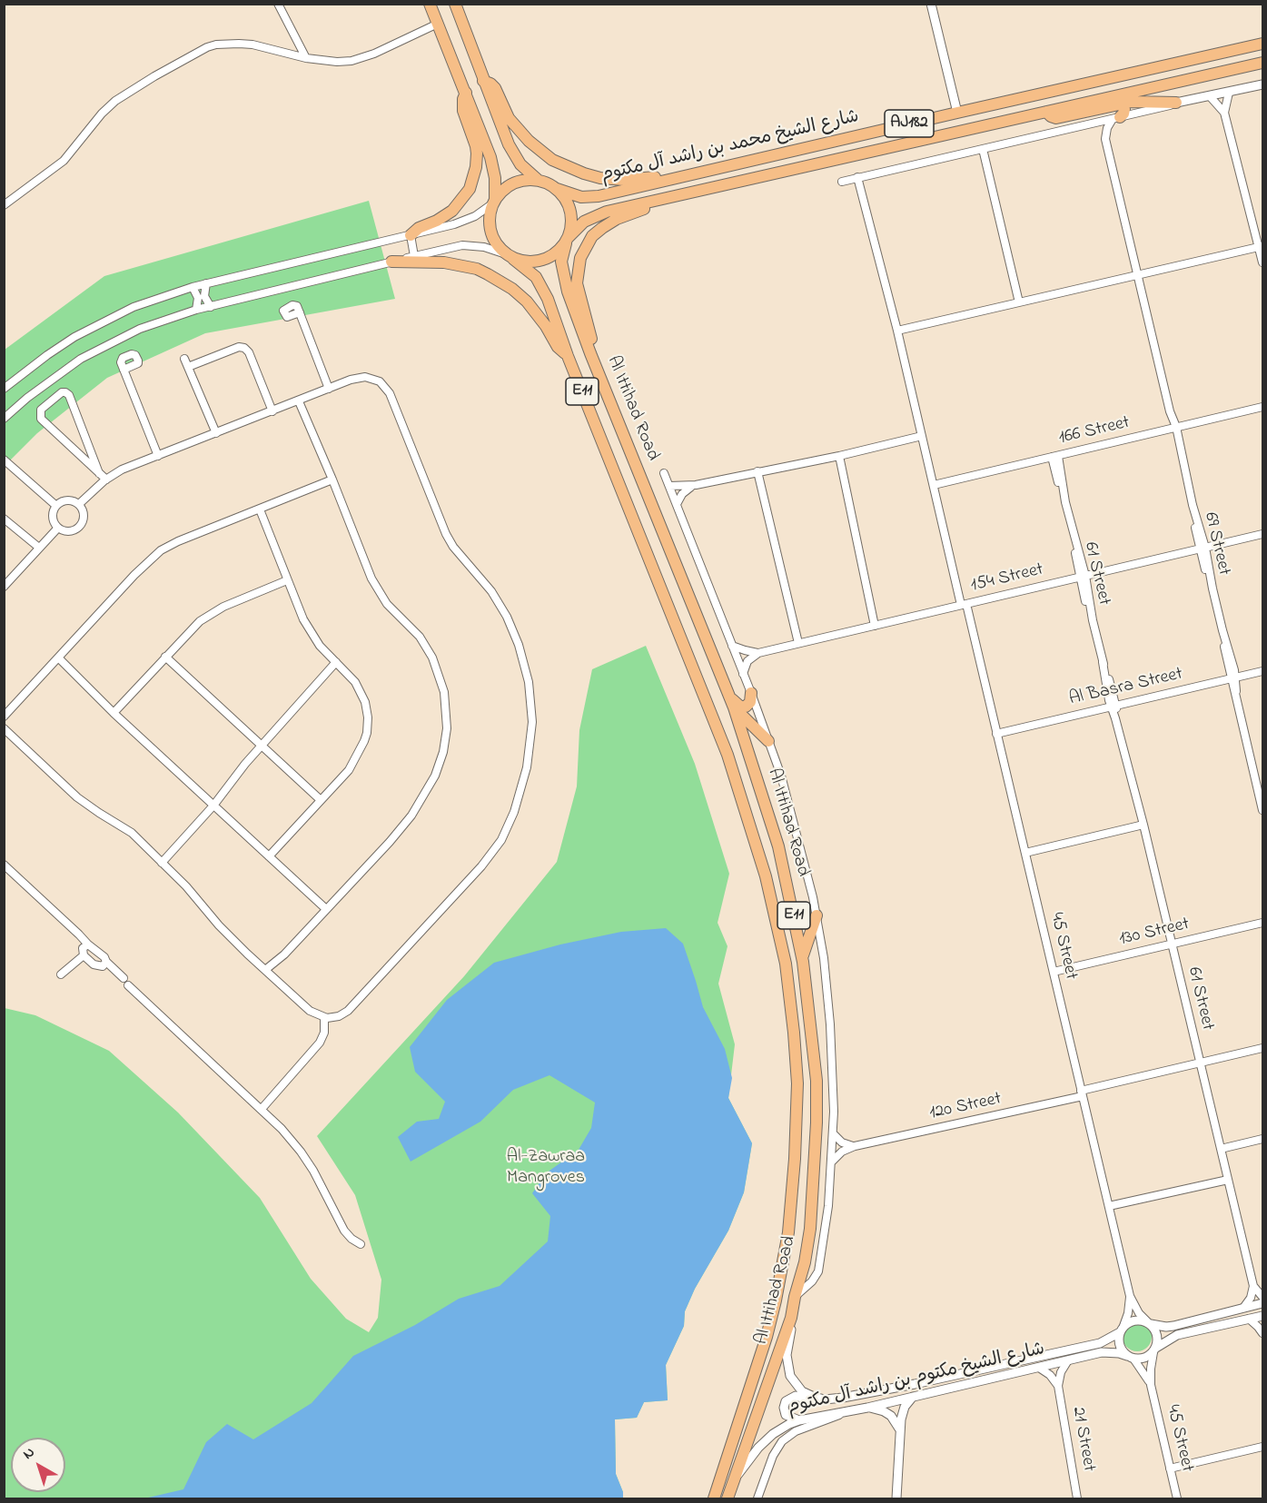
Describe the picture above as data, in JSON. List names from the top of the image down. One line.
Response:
{"streets":{"highway":["AJ182","شارع الشيخ محمد بن راشد آل مكتوم","E11","Al Ittihad Road"],"street":["166 Street","69 Street","61 Street","154 Street","Al Basra Street","130 Street","45 Street","120 Street","شارع الشيخ مكتوم بن راشد آل مكتوم","21 Street"]},"crossings":[["شارع الشيخ محمد بن راشد آل مكتوم","Al Ittihad Road"],["Al Ittihad Road","شارع الشيخ مكتوم بن راشد آل مكتوم"],["166 Street","69 Street"],["166 Street","61 Street"],["166 Street","45 Street"],["69 Street","154 Street"],["69 Street","Al Basra Street"],["61 Street","154 Street"],["61 Street","Al Basra Street"],["61 Street","130 Street"],["61 Street","120 Street"],["154 Street","45 Street"],["Al Basra Street","45 Street"],["130 Street","45 Street"],["45 Street","120 Street"],["45 Street","شارع الشيخ مكتوم بن راشد آل مكتوم"],["شارع الشيخ مكتوم بن راشد آل مكتوم","21 Street"]],"parks":["Al-Zawraa Mangroves"],"north":"top left"}
